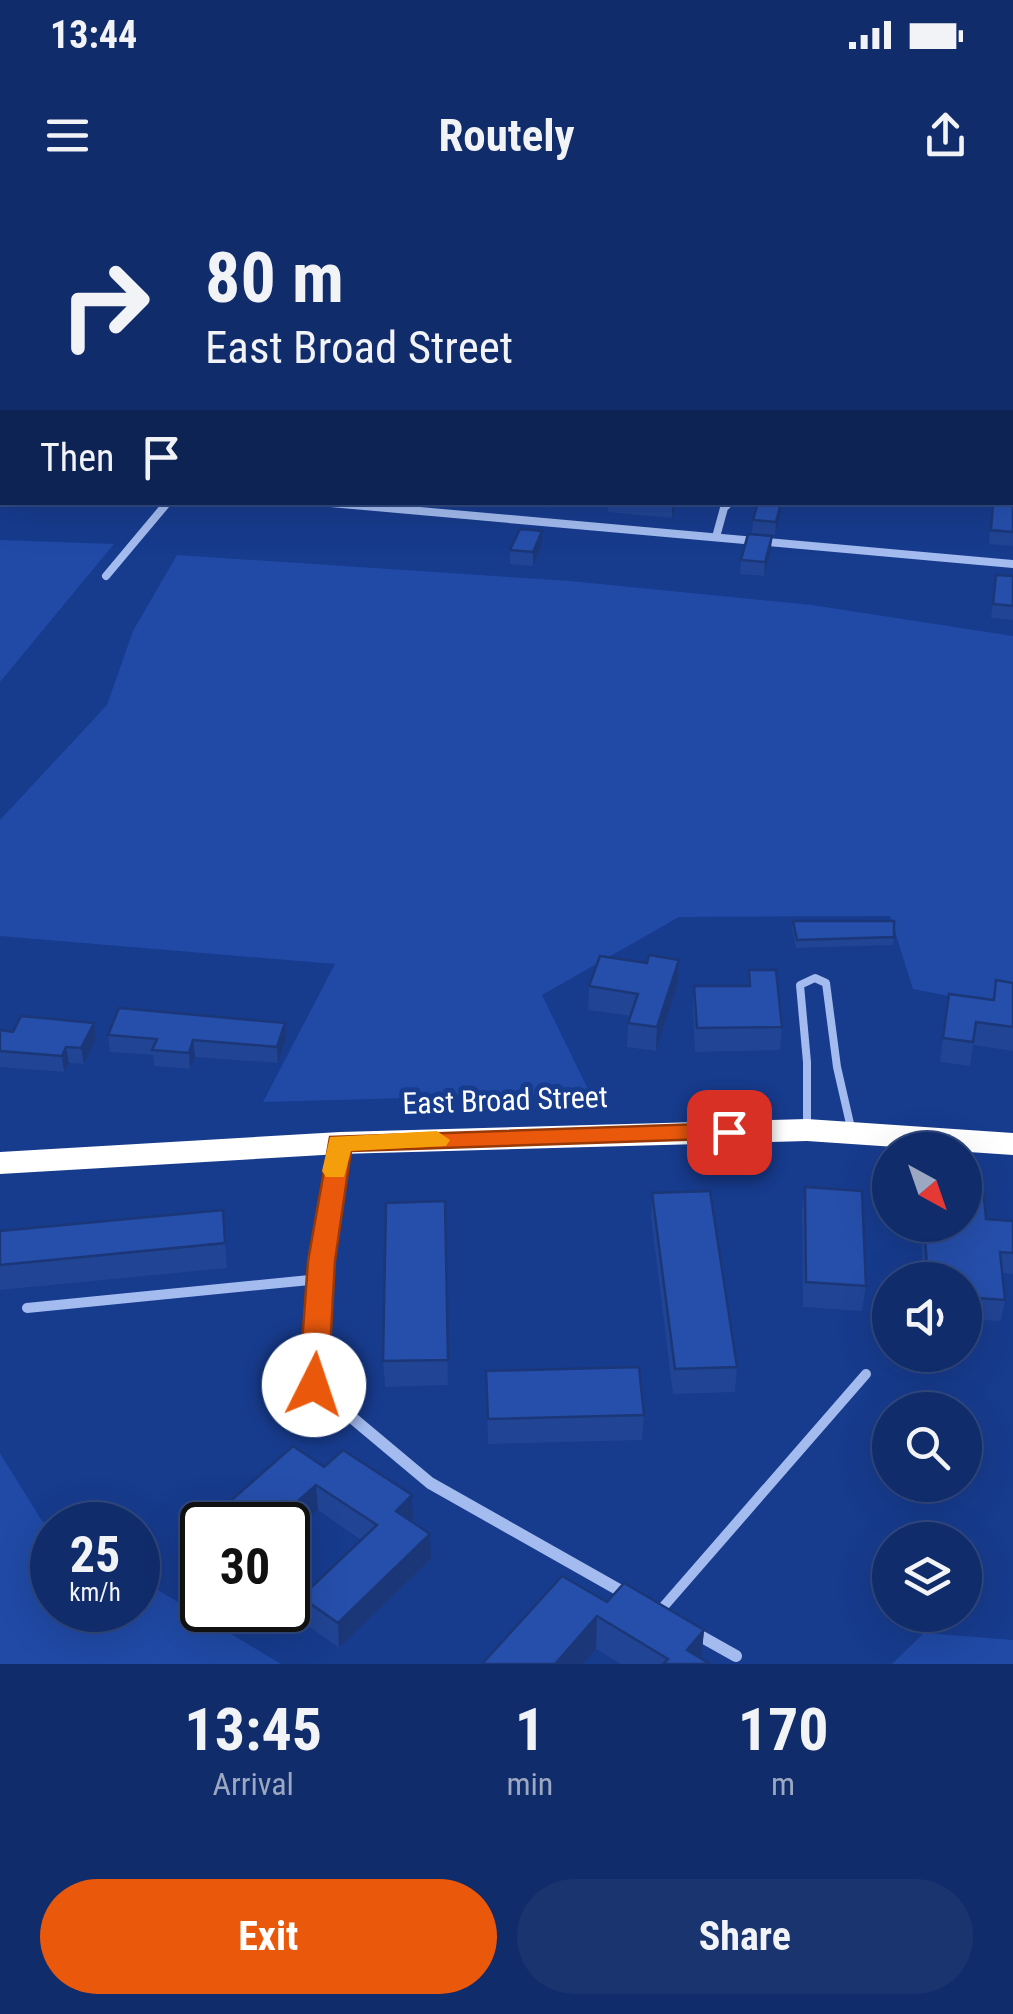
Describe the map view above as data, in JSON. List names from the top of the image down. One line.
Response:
{"streets":{"highway":["East Broad Street"]},"north":"bottom right","page":{"status":"13:44","header":"Routely","turn":["80 m","East Broad Street"],"then":"Then","speed":"25 km/h","limit":"30","eta":["13:45","Arrival","1","min","170","m"],"buttons":["Exit","Share"]}}
